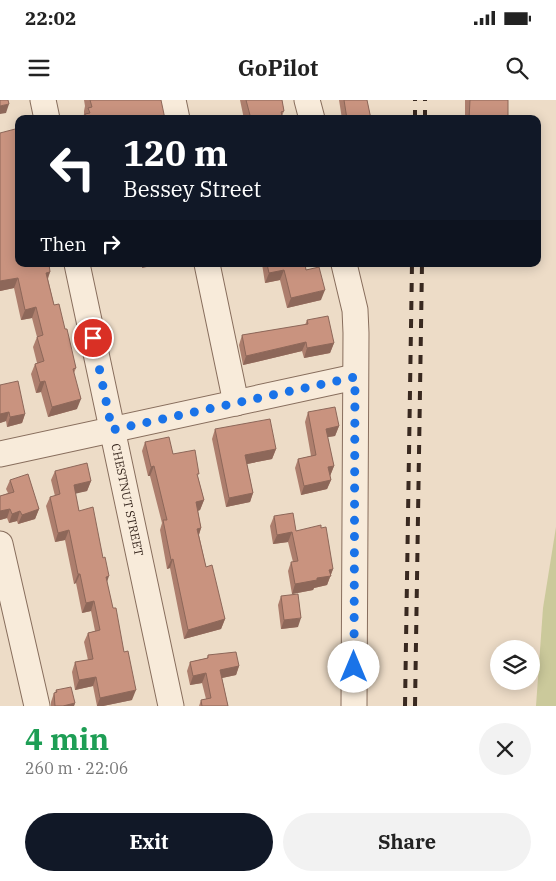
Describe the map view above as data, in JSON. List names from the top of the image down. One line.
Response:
{"streets":{"street":["CHESTNUT STREET"]},"page":{"status":"22:02","header":"GoPilot","turn":["120 m","Bessey Street"],"then":"Then","heading":["4 min","260 m · 22:06"],"buttons":["Exit","Share"]}}
